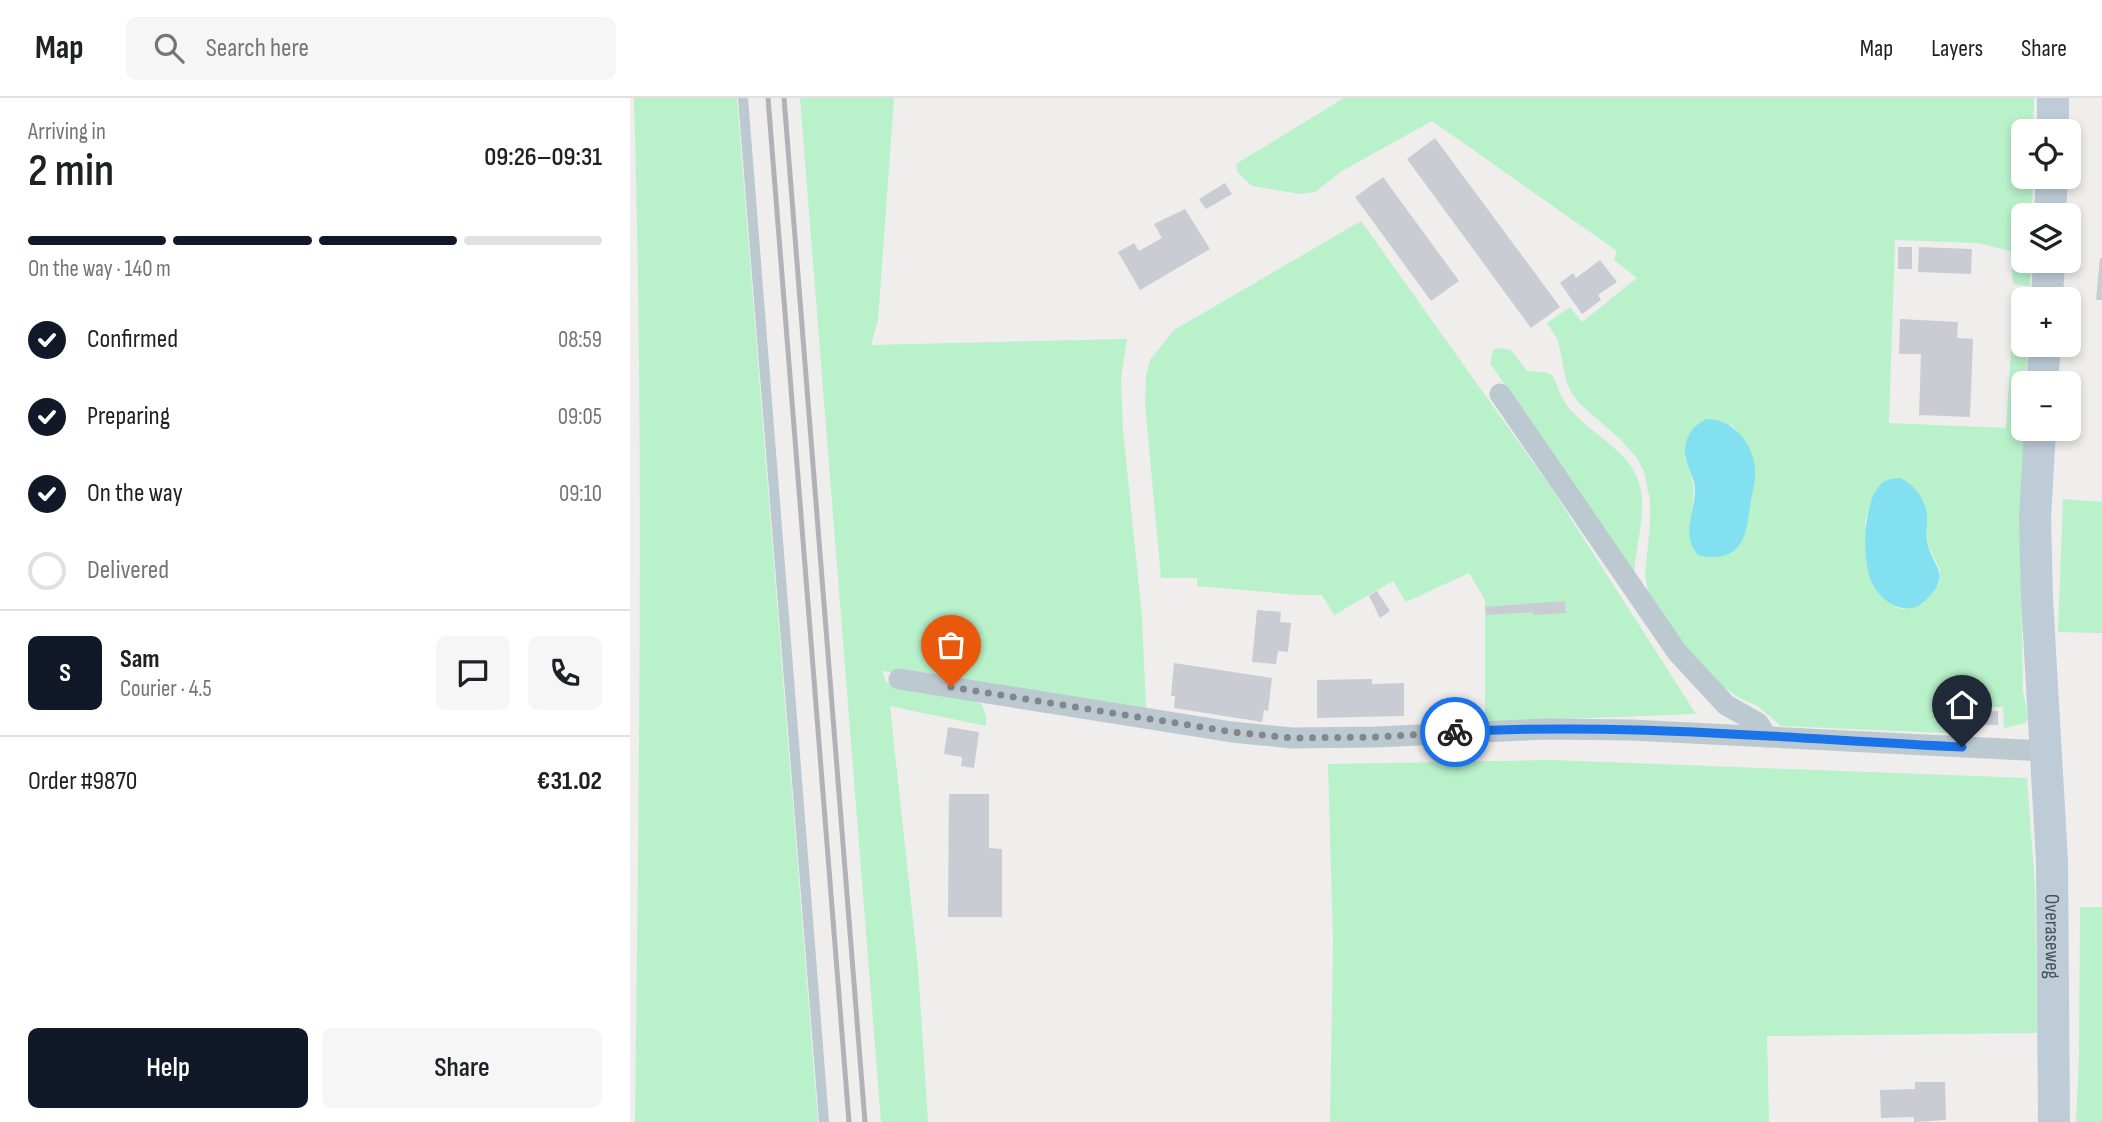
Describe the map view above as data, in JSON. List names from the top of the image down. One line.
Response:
{"streets":{"street":["Overaseweg"]},"page":{"header":"Map","search":"Search here","nav":["Map","Layers","Share"],"heading":["2 min","Arriving in","09:26–09:31"],"panel":["Sam","Courier · 4.5","Order #9870","€31.02"],"map_buttons":["+","−"],"bar":"On the way · 140 m","list":[["Confirmed","08:59"],["Preparing","09:05"],["On the way","09:10"],"Delivered"],"round":"S","buttons":["Help","Share"]}}
